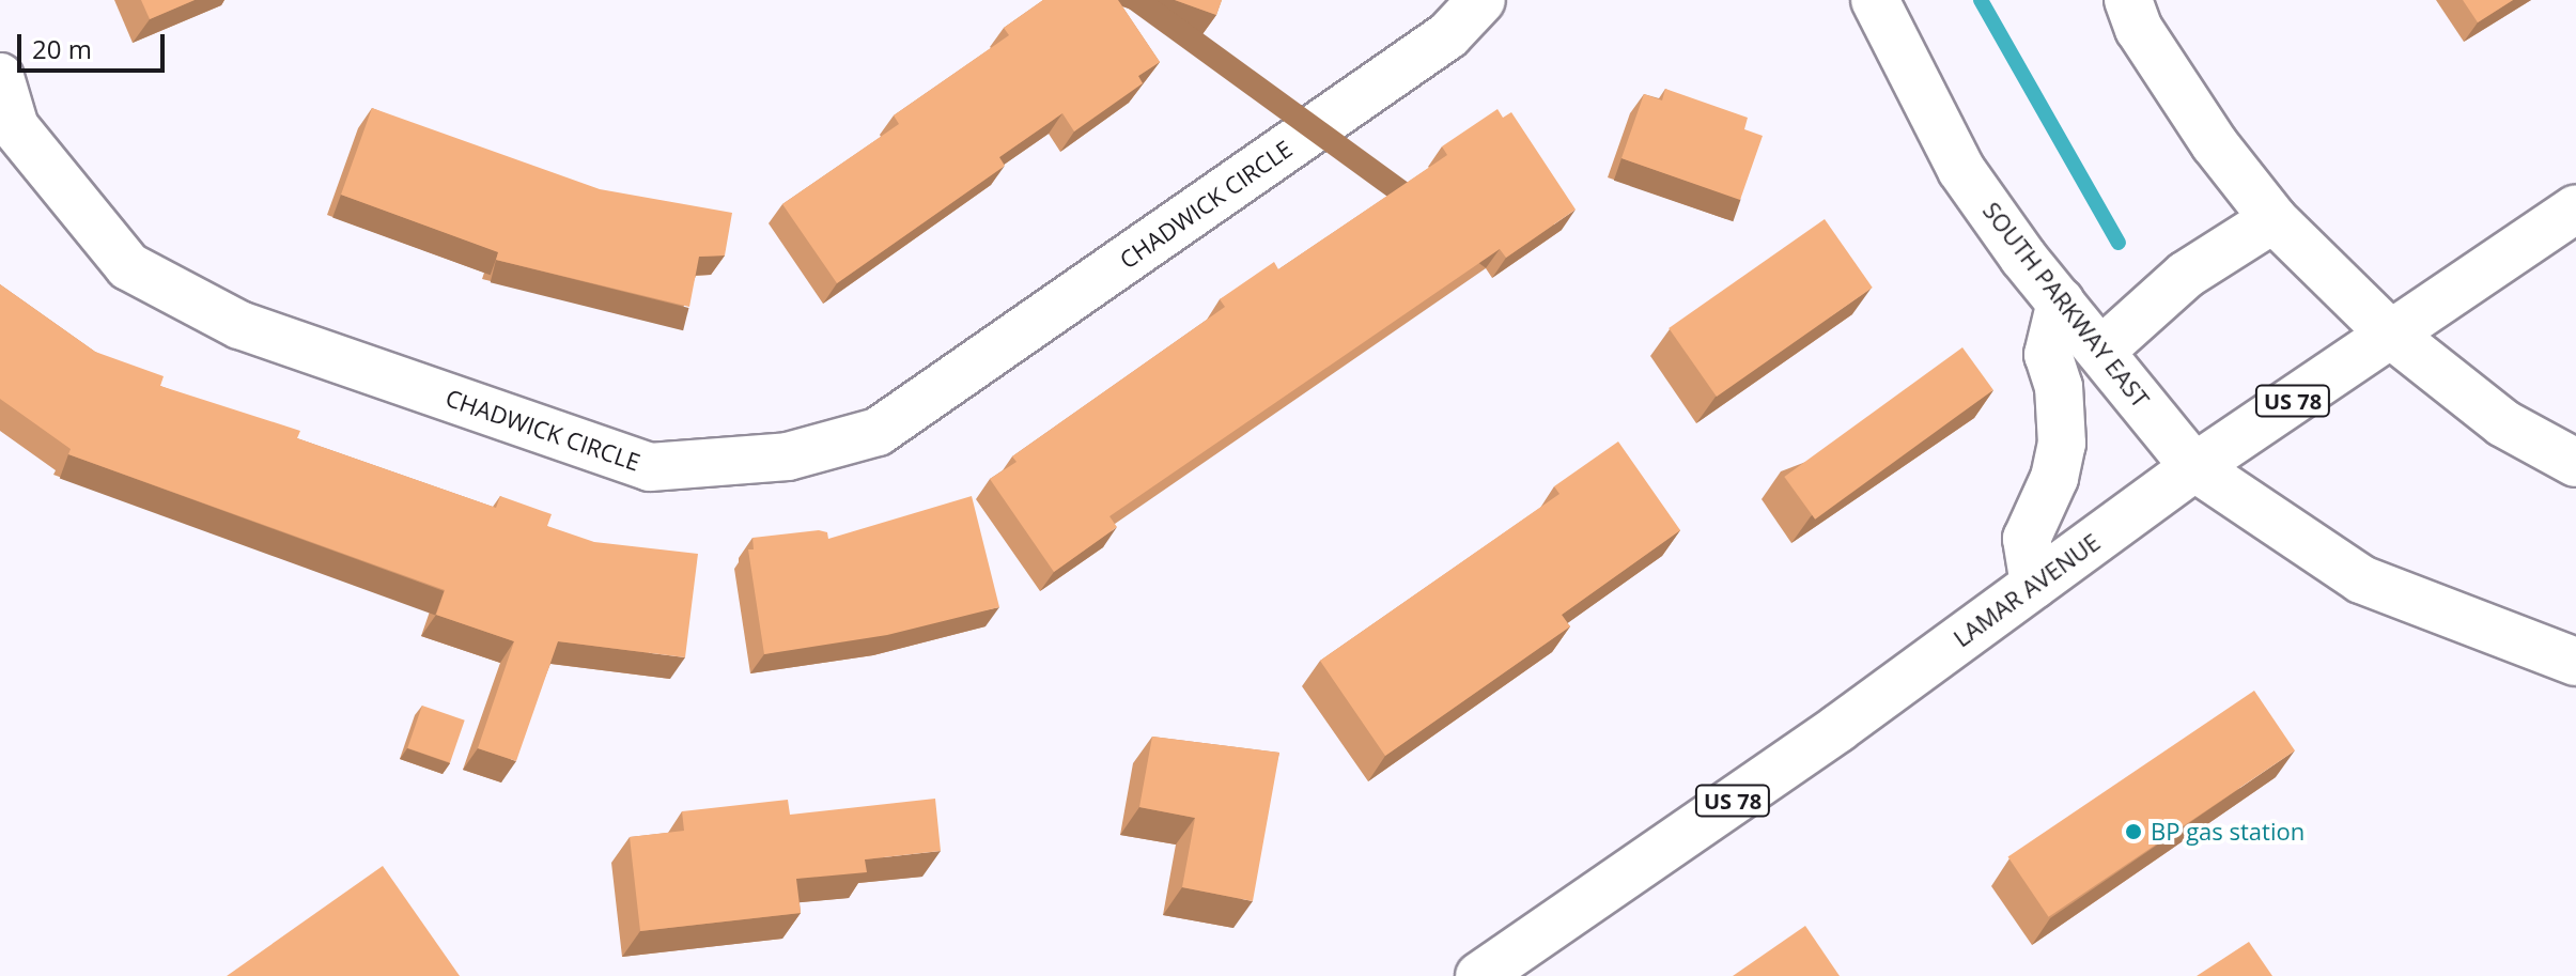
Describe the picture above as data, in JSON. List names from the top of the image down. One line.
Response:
{"streets":{"main road":["CHADWICK CIRCLE","SOUTH PARKWAY EAST","US 78","LAMAR AVENUE"]},"crossings":[["SOUTH PARKWAY EAST","LAMAR AVENUE"]],"places":["BP gas station"],"scale_bar":"20 m"}
